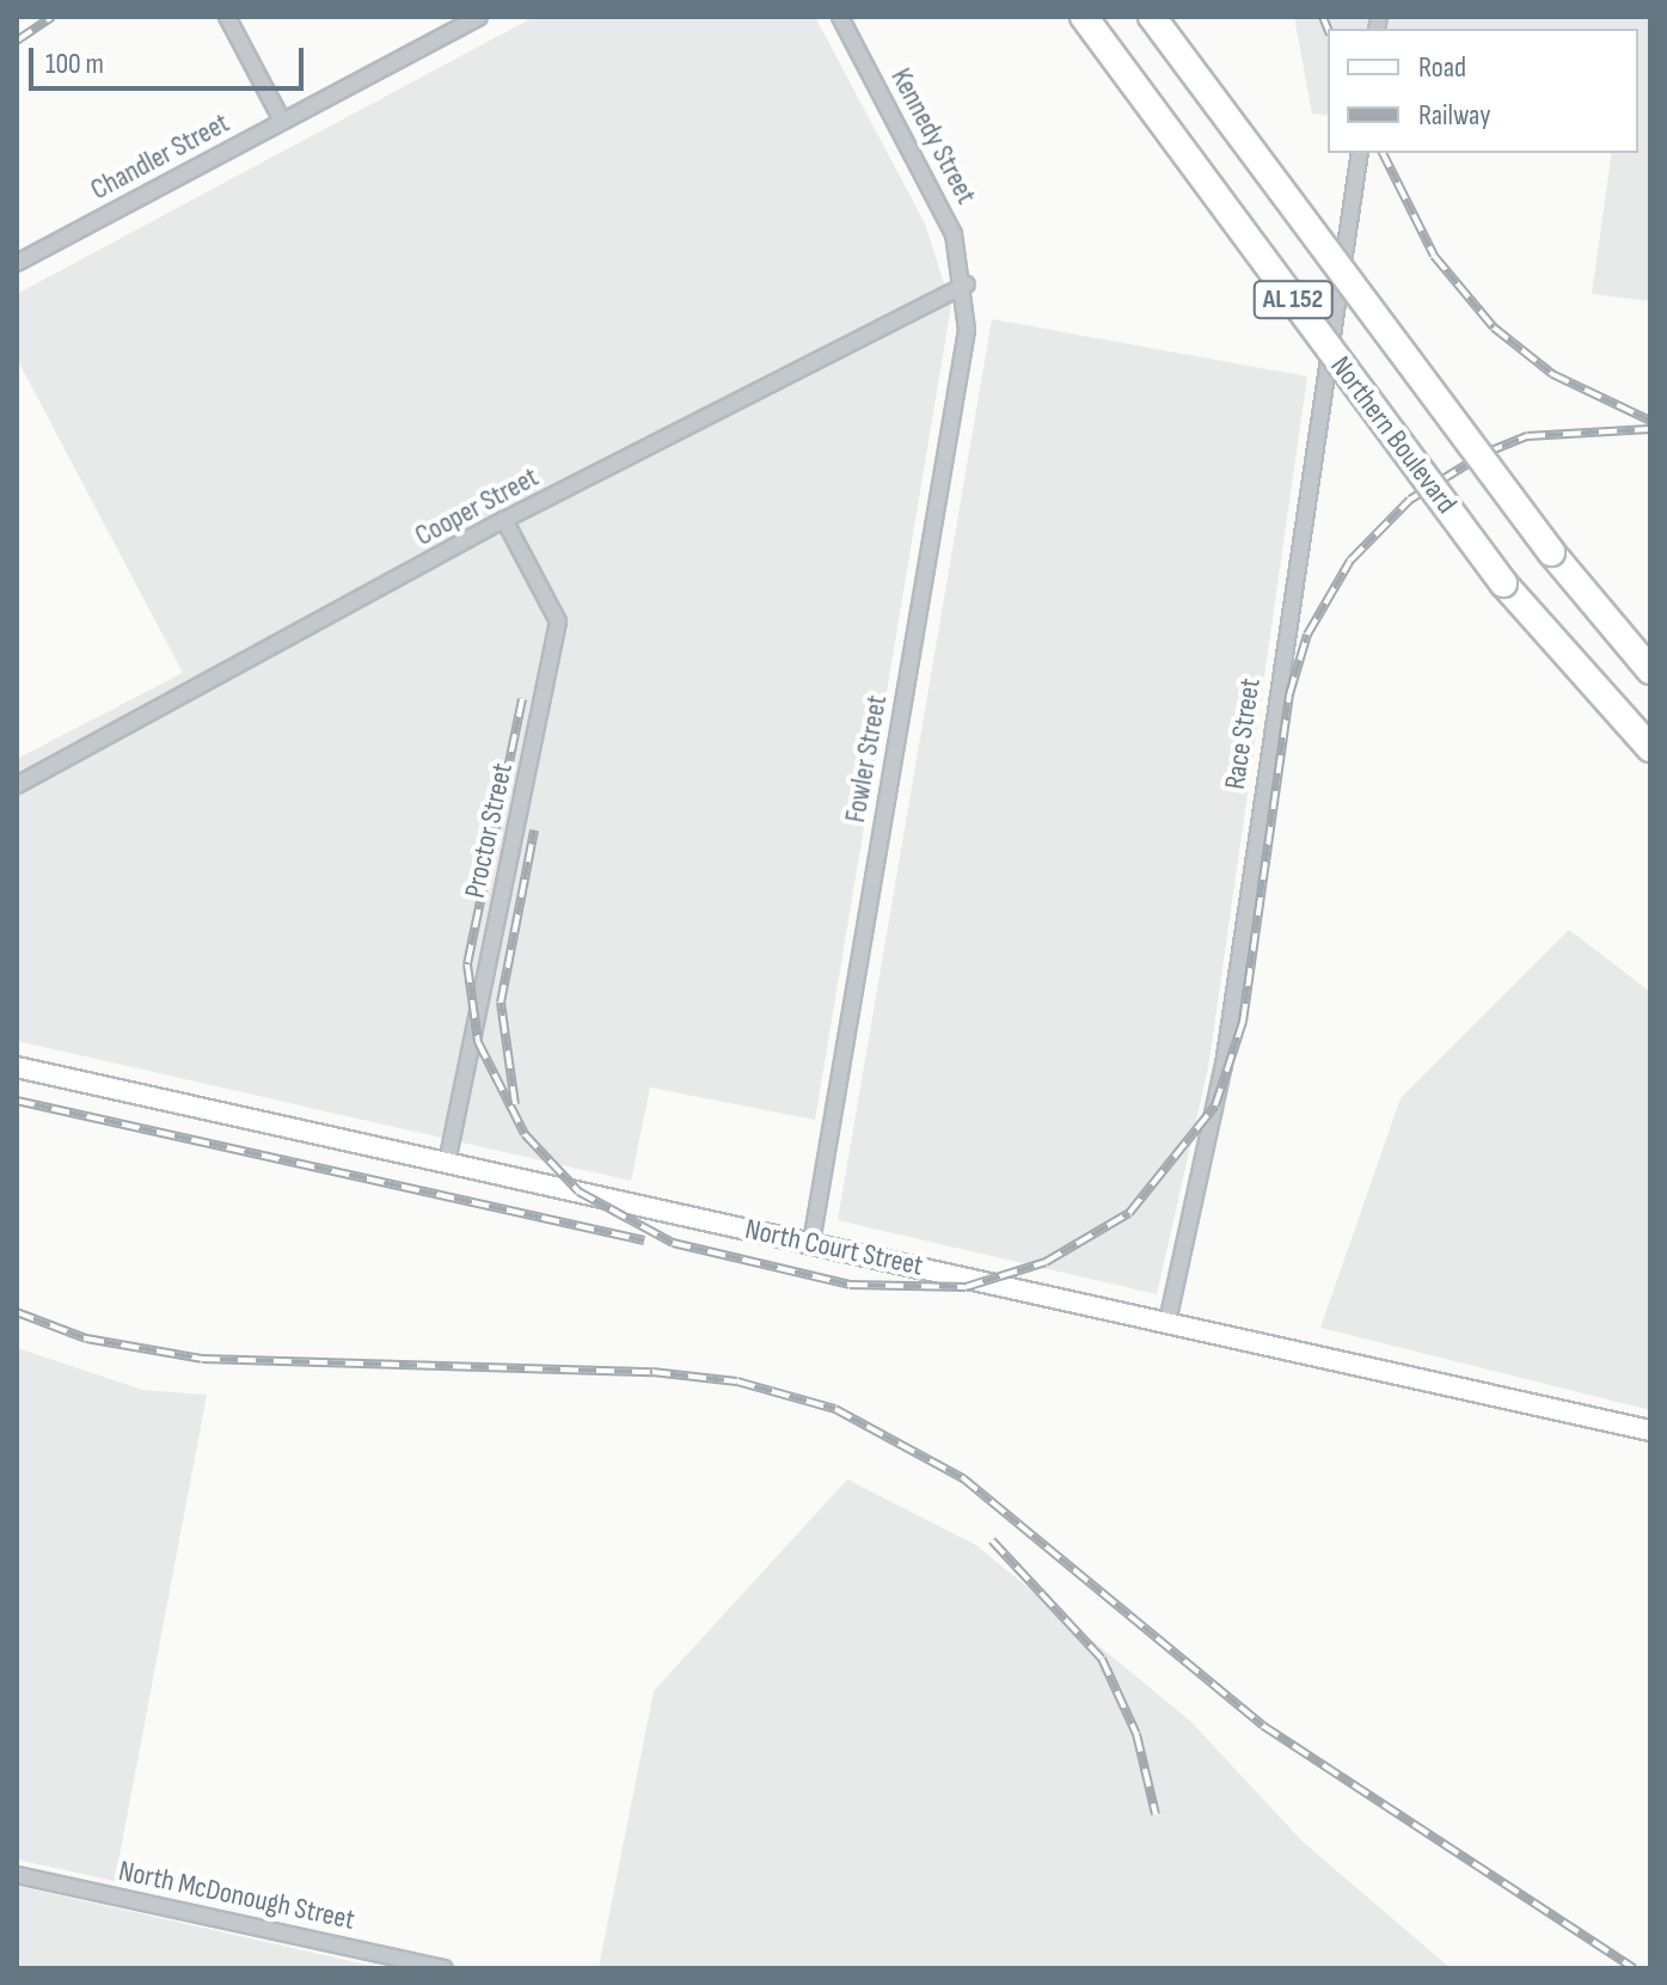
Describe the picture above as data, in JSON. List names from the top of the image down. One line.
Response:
{"streets":{"highway":["AL 152","Northern Boulevard"],"main road":["North Court Street"],"street":["Kennedy Street","Chandler Street","Cooper Street","Race Street","Fowler Street","Proctor Street","North McDonough Street"]},"crossings":[["Kennedy Street","Cooper Street"],["Kennedy Street","Fowler Street"],["Cooper Street","Fowler Street"],["Cooper Street","Proctor Street"],["Race Street","North Court Street"],["Fowler Street","North Court Street"],["Proctor Street","North Court Street"]],"legend":["Road","Railway"],"scale_bar":"100 m"}
